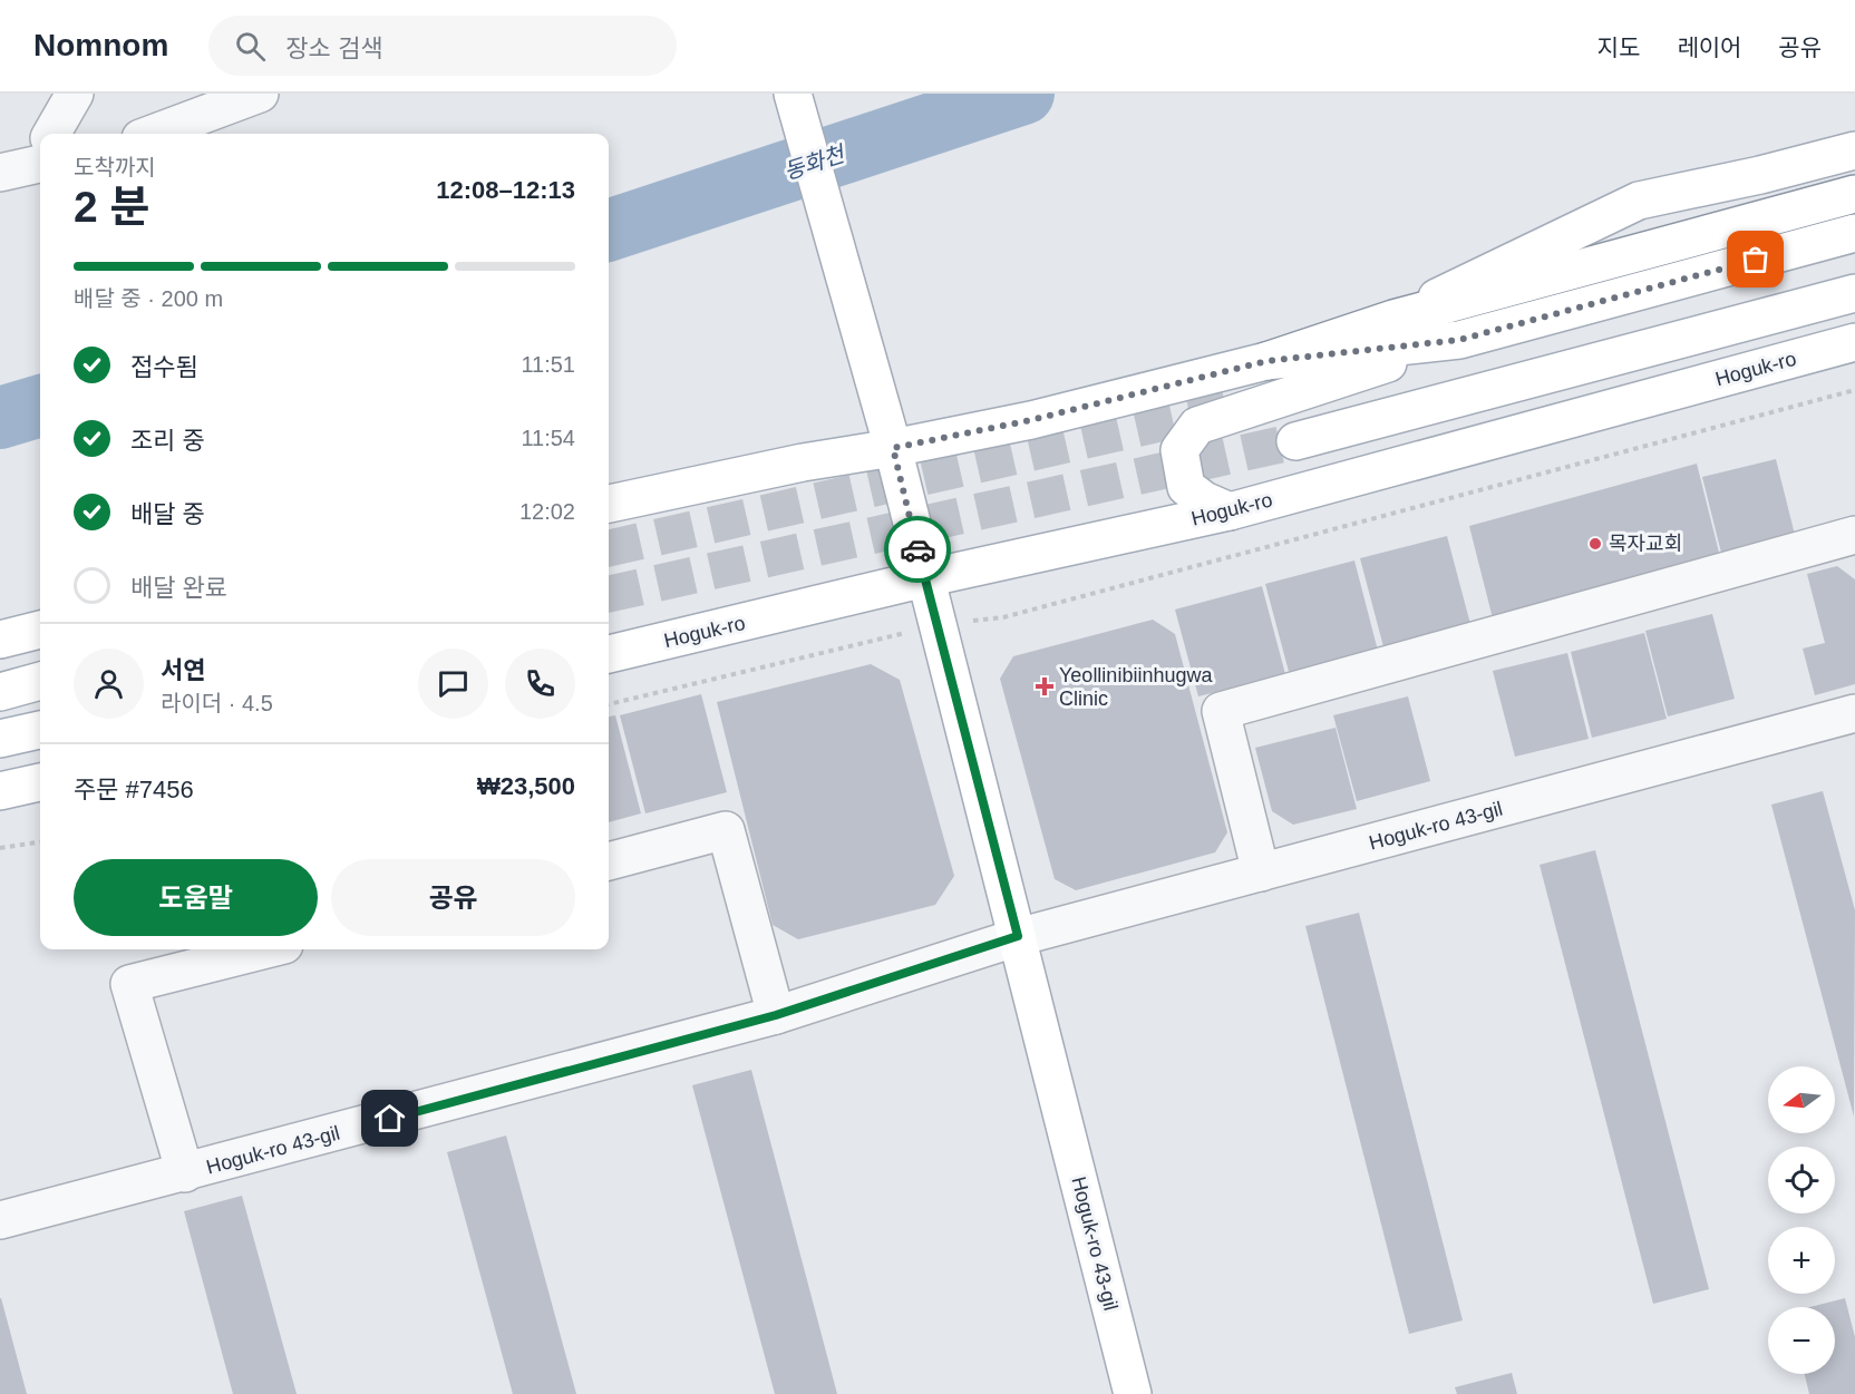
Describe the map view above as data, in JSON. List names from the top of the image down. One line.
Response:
{"streets":{"main road":["Hoguk-ro","Hoguk-ro 43-gil"]},"crossings":[["Hoguk-ro","Hoguk-ro 43-gil"]],"water":["동화천"],"places":{"other":["목자교회"],"health":["Yeollinibiinhugwa Clinic"]},"north":"left","page":{"header":"Nomnom","search":"장소 검색","nav":["지도","레이어","공유"],"heading":["2 분","도착까지","12:08–12:13"],"panel":["서연","라이더 · 4.5","주문 #7456","₩23,500"],"bar":"배달 중 · 200 m","list":[["접수됨","11:51"],["조리 중","11:54"],["배달 중","12:02"],"배달 완료"],"buttons":["도움말","공유"],"map_buttons":["+","−"]}}
